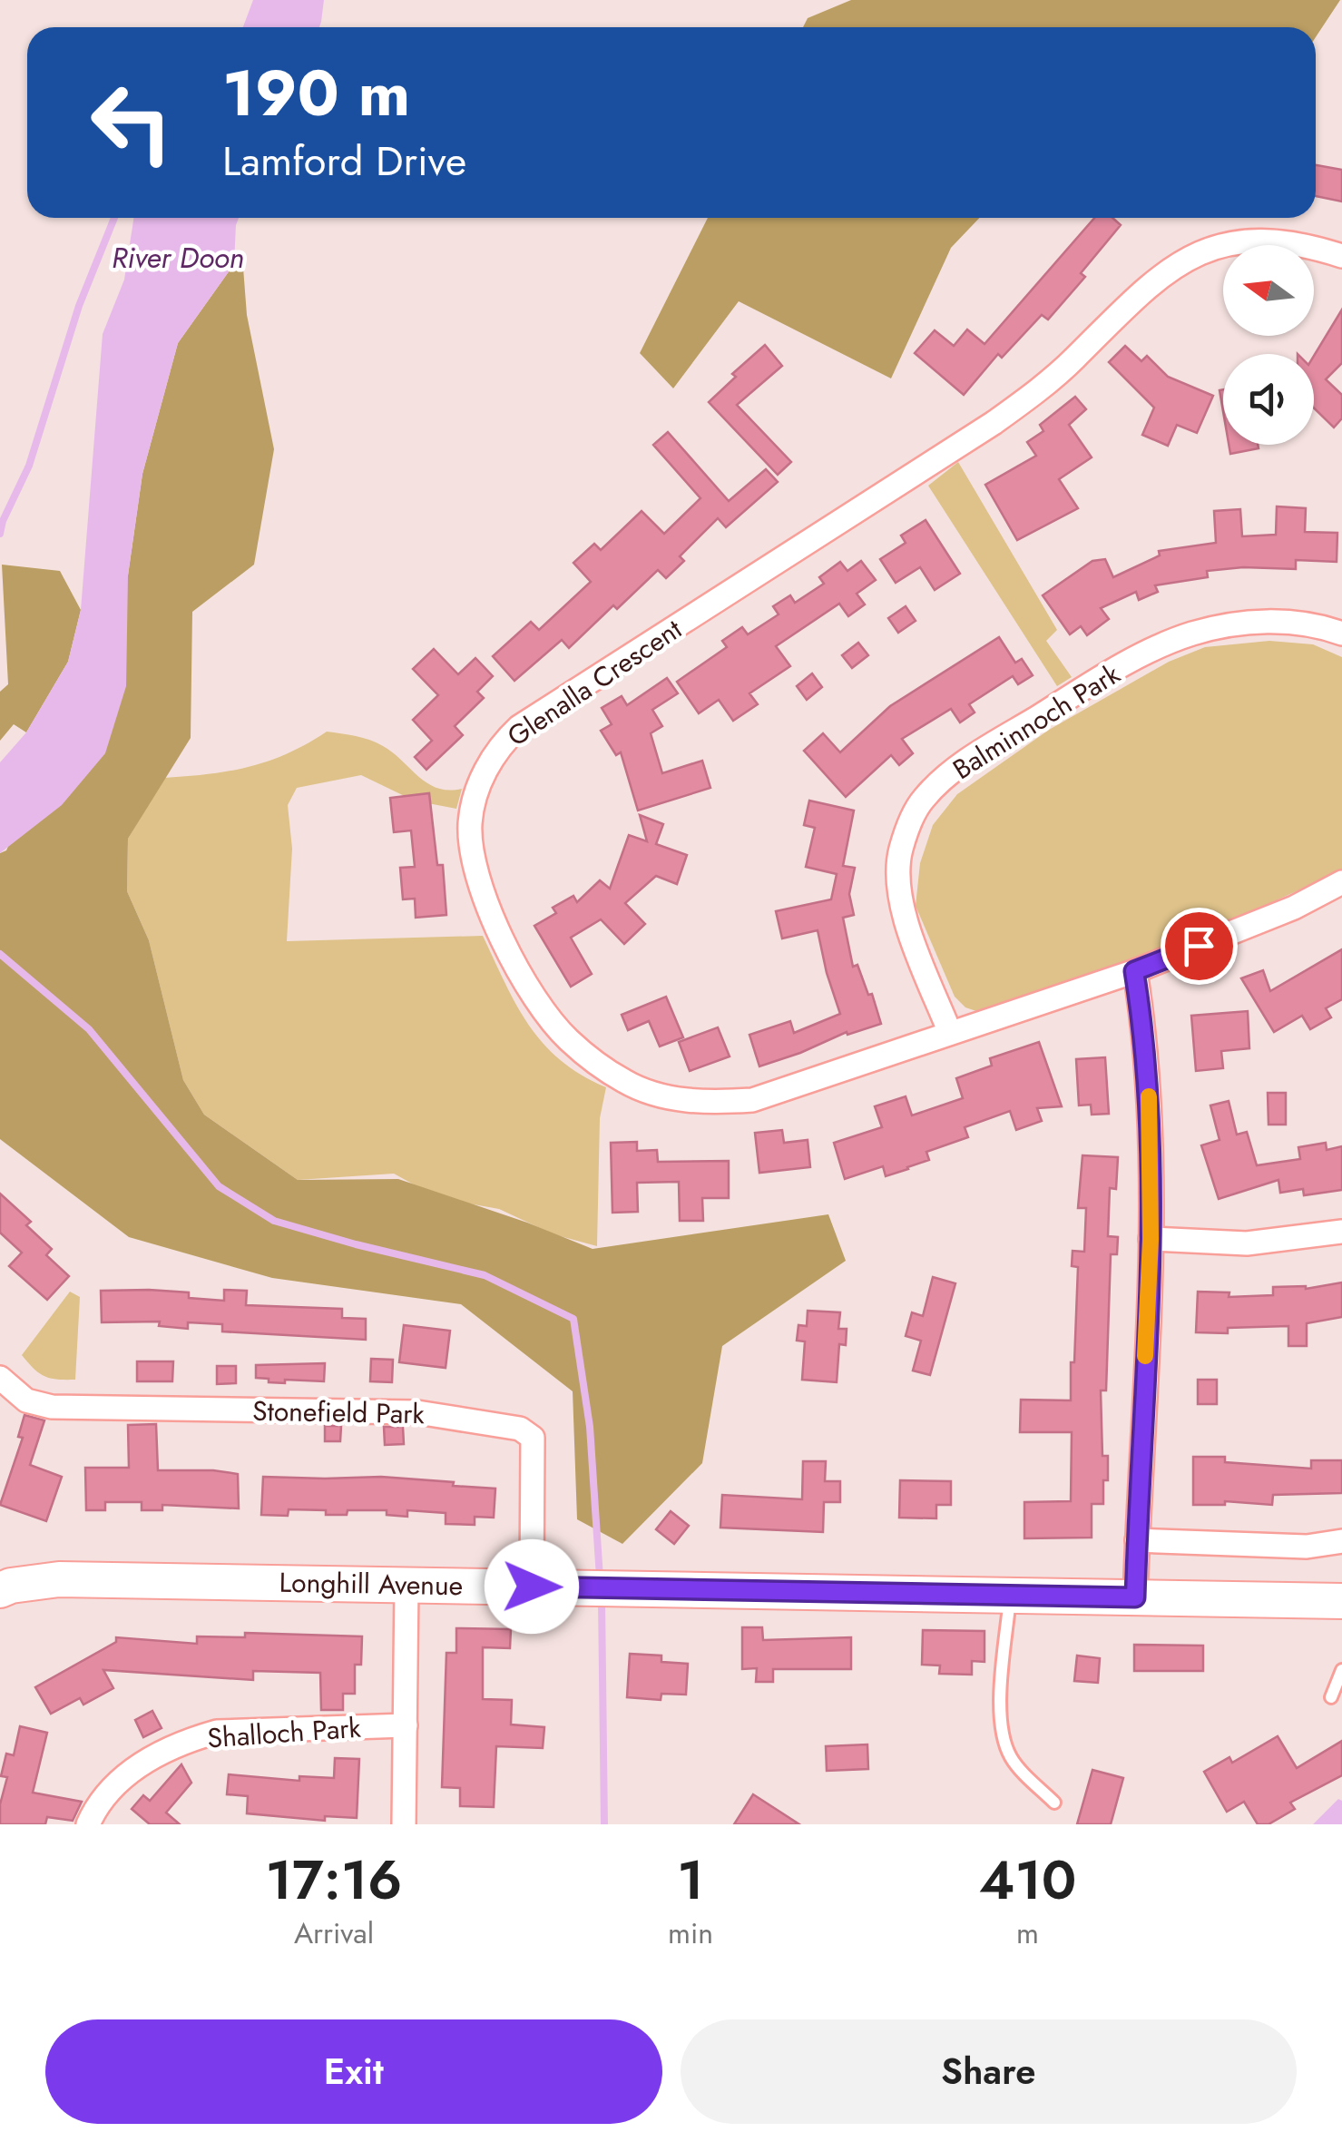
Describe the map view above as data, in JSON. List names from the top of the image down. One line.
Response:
{"streets":{"street":["Glenalla Crescent","Balminnoch Park","Stonefield Park","Longhill Avenue","Shalloch Park"]},"crossings":[["Glenalla Crescent","Balminnoch Park"],["Stonefield Park","Longhill Avenue"]],"water":["River Doon"],"north":"left","page":{"turn":["190 m","Lamford Drive"],"eta":["17:16","Arrival","1","min","410","m"],"buttons":["Exit","Share"]}}
